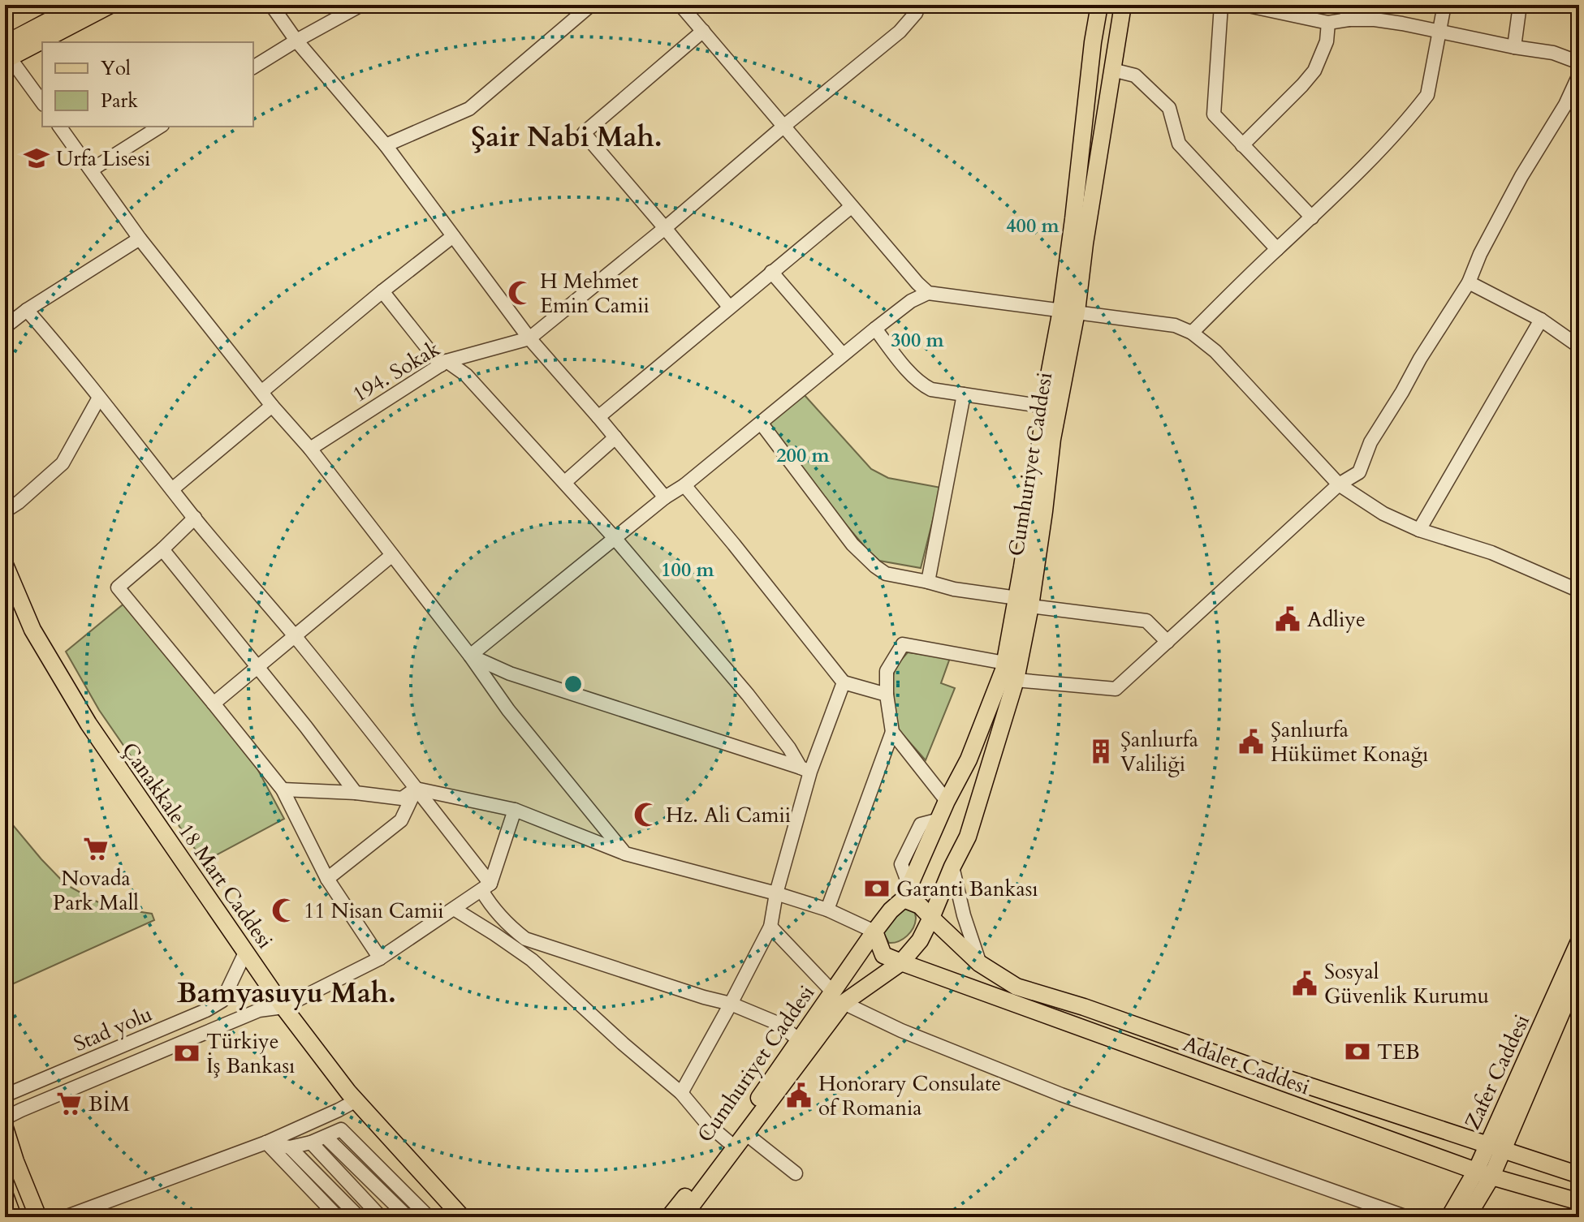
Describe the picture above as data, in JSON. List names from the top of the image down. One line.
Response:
{"streets":{"main road":["Cumhuriyet Caddesi","Çanakkale 18 Mart Caddesi","Adalet Caddesi","Zafer Caddesi"],"street":["194. Sokak","Stad yolu"]},"crossings":[["Cumhuriyet Caddesi","Adalet Caddesi"],["Çanakkale 18 Mart Caddesi","Stad yolu"],["Adalet Caddesi","Zafer Caddesi"]],"districts":["Şair Nabi Mah.","Bamyasuyu Mah."],"places":{"school or university":["Urfa Lisesi"],"mosque":["H Mehmet Emin Camii","Hz. Ali Camii","11 Nisan Camii"],"public building":["Adliye","Şanlıurfa Hükümet Konağı","Sosyal Güvenlik Kurumu","Honorary Consulate of Romania"],"building":["Şanlıurfa Valiliği"],"supermarket":["Novada Park Mall","BİM"],"bank":["Garanti Bankası","TEB","Türkiye İş Bankası"]},"legend":["Yol","Park"],"rings":["400 m","300 m","200 m","100 m"]}
